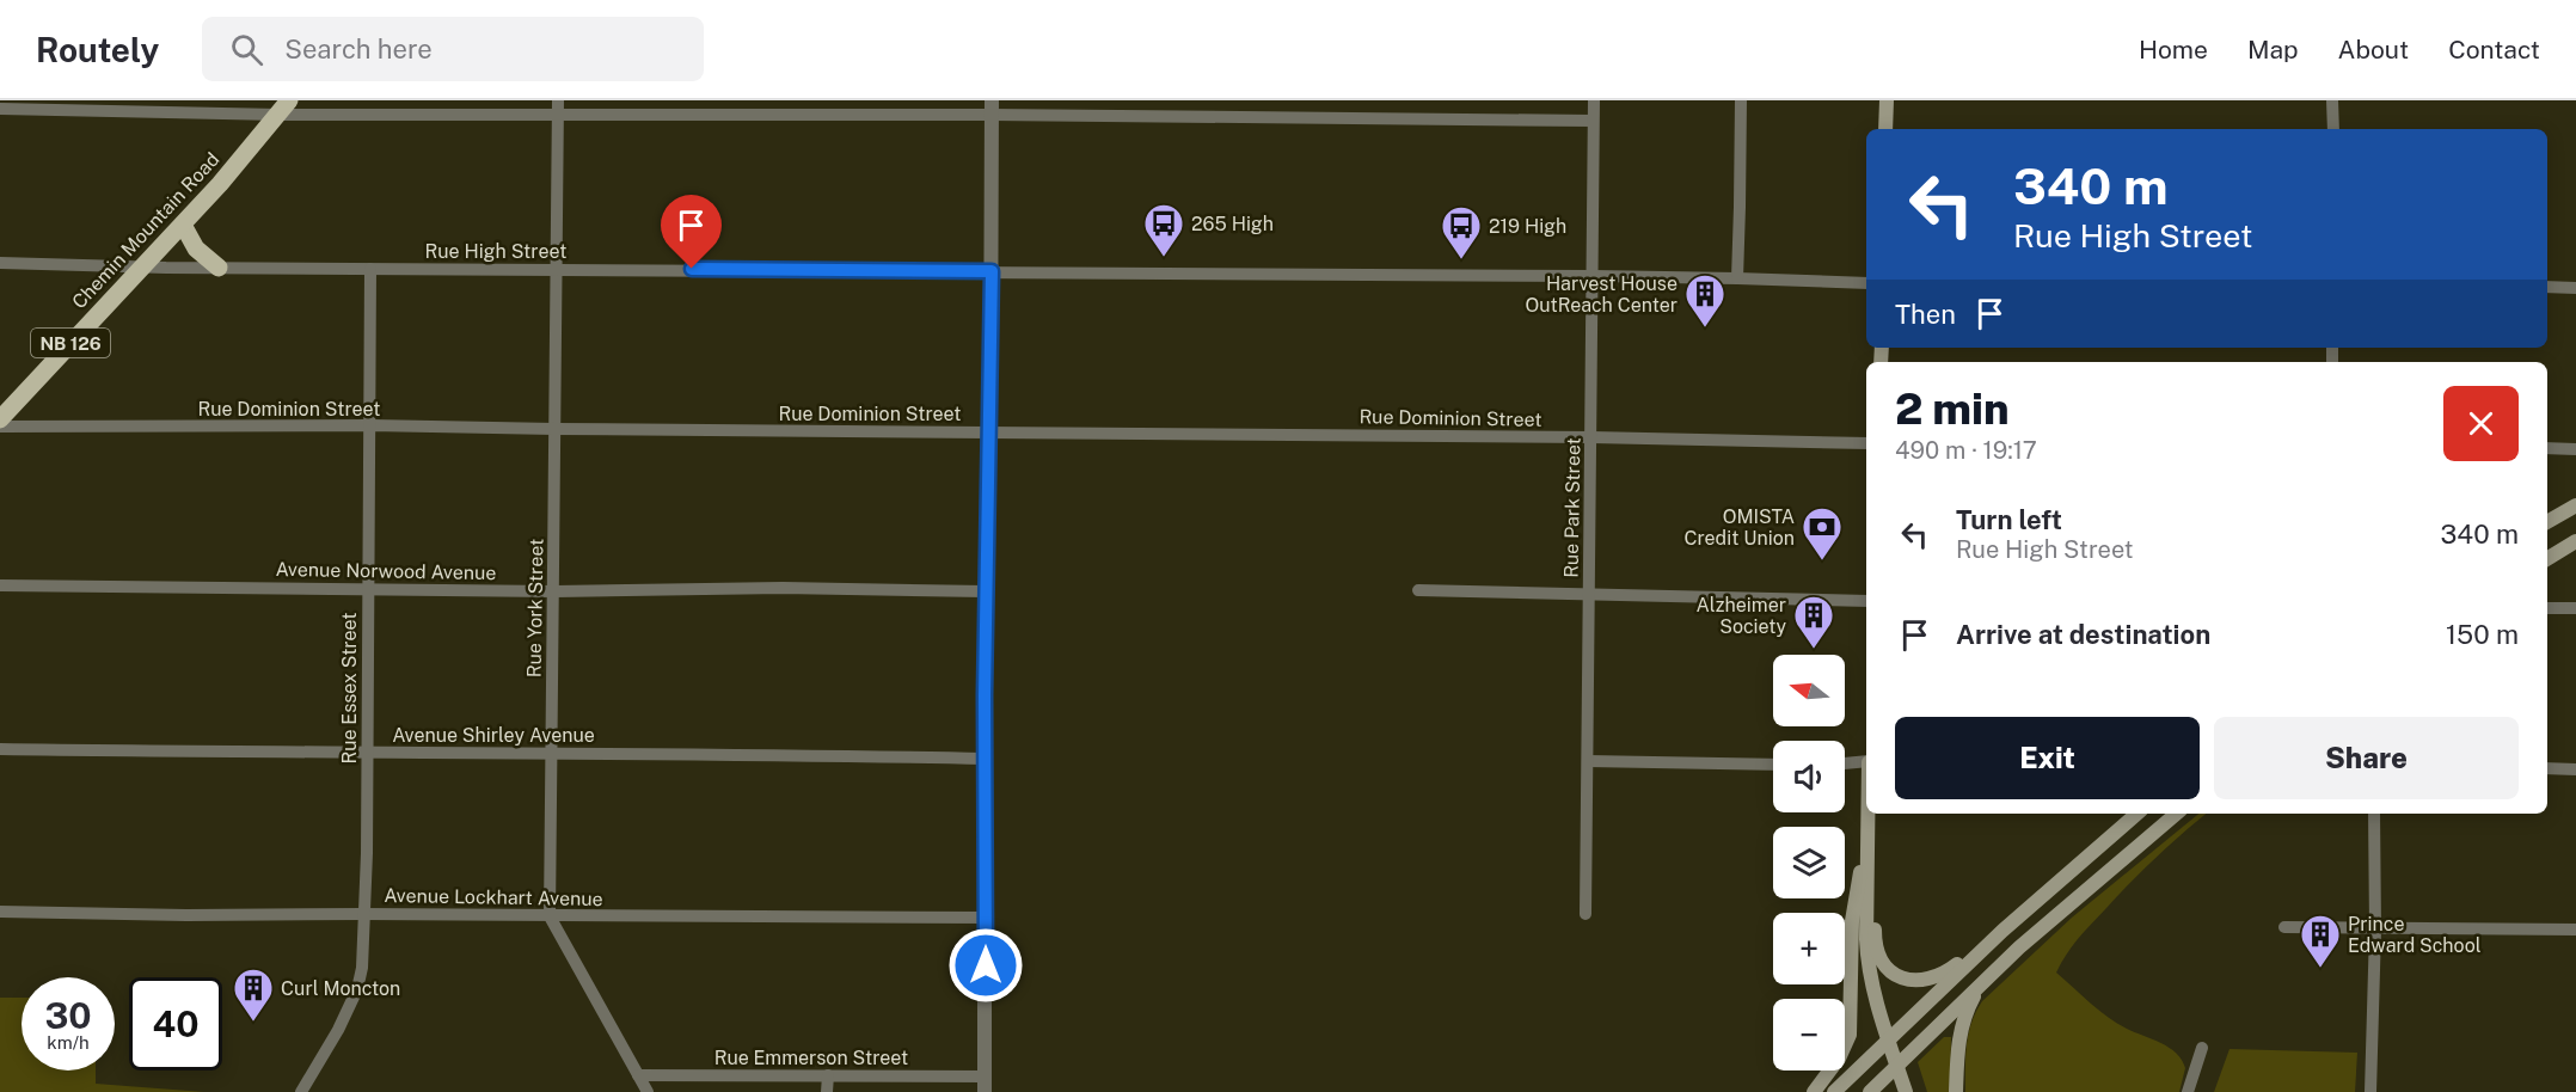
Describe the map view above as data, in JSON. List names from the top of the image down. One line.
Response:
{"streets":{"main road":["Chemin Mountain Road","NB 126"],"street":["Rue High Street","Rue Dominion Street","Rue Park Street","Avenue Norwood Avenue","Rue York Street","Rue Essex Street","Avenue Shirley Avenue","Avenue Lockhart Avenue","Rue Emmerson Street"]},"crossings":[["Chemin Mountain Road","Rue High Street"],["Rue High Street","Rue Park Street"],["Rue High Street","Rue York Street"],["Rue High Street","Rue Essex Street"],["Rue Dominion Street","Rue Park Street"],["Rue Dominion Street","Rue York Street"],["Rue Dominion Street","Rue Essex Street"],["Avenue Norwood Avenue","Rue York Street"],["Avenue Norwood Avenue","Rue Essex Street"],["Rue York Street","Avenue Shirley Avenue"],["Rue York Street","Avenue Lockhart Avenue"],["Rue York Street","Rue Emmerson Street"],["Rue Essex Street","Avenue Shirley Avenue"],["Rue Essex Street","Avenue Lockhart Avenue"]],"places":{"bus stop":["265 High","219 High"],"building":["Harvest House OutReach Center","Alzheimer Society","Prince Edward School","Curl Moncton"],"bank":["OMISTA Credit Union"]},"north":"left","page":{"header":"Routely","search":"Search here","nav":["Home","Map","About","Contact"],"turn":["340 m","Rue High Street"],"then":"Then","heading":["2 min","490 m · 19:17"],"list":[{"name":"Turn left","note":"Rue High Street","value":"340 m"},{"name":"Arrive at destination","value":"150 m"}],"map_buttons":["+","−"],"buttons":["Exit","Share"],"speed":"30 km/h","limit":"40"}}
